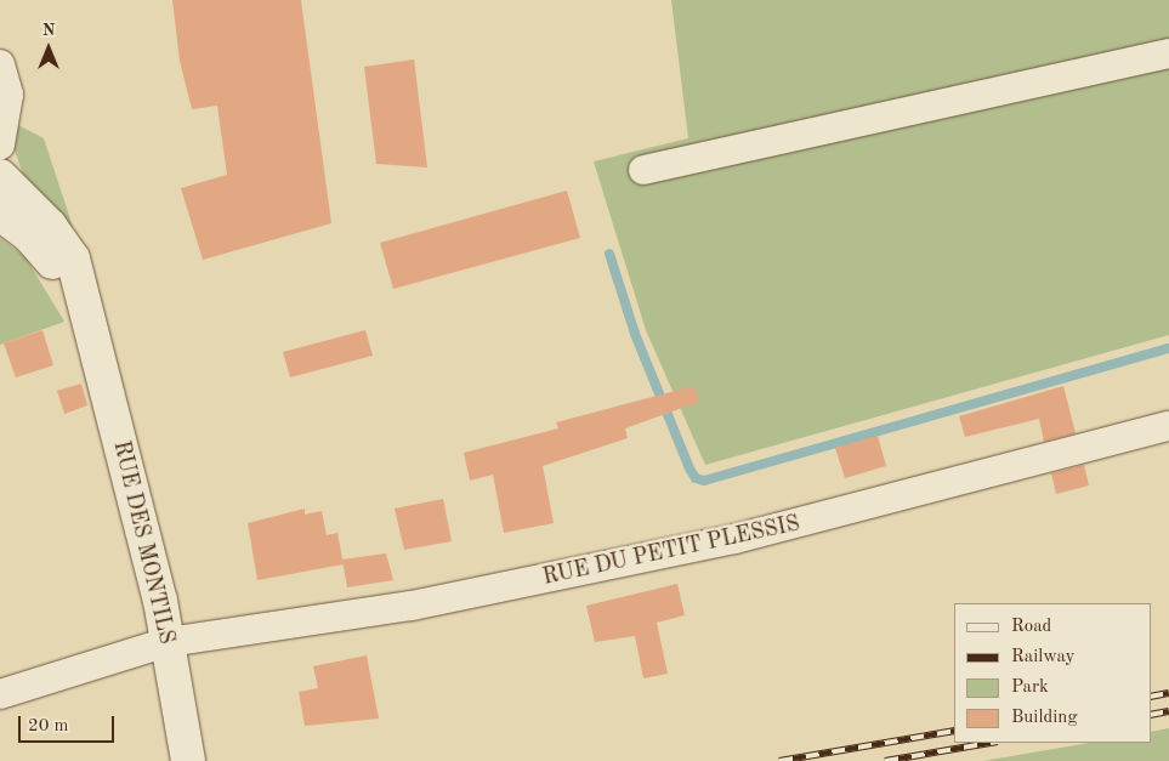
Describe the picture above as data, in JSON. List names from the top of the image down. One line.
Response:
{"streets":{"street":["RUE DES MONTILS","RUE DU PETIT PLESSIS"]},"crossings":[["RUE DES MONTILS","RUE DU PETIT PLESSIS"]],"legend":["Road","Railway","Park","Building"],"scale_bar":"20 m","north":"top"}
